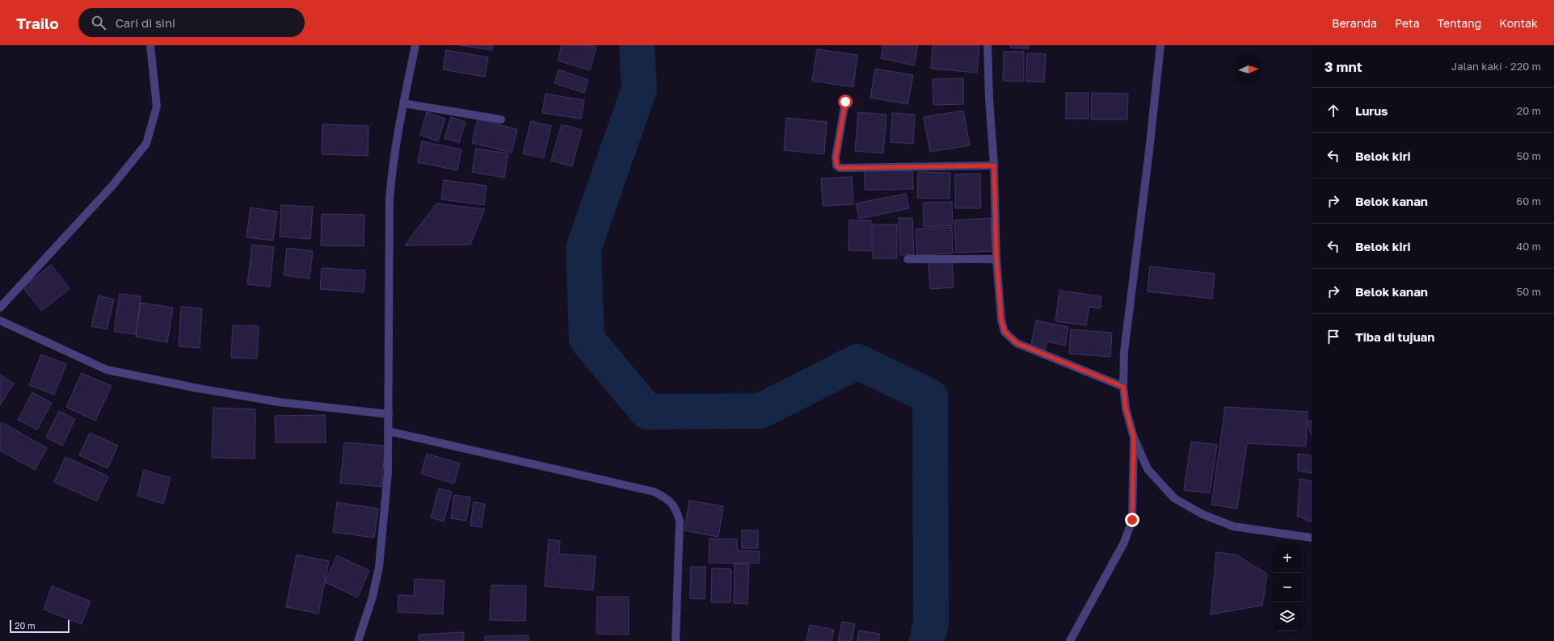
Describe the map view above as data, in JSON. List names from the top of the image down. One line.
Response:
{"scale_bar":"20 m","north":"right","page":{"header":"Trailo","search":"Cari di sini","nav":["Beranda","Peta","Tentang","Kontak"],"heading":["3 mnt","Jalan kaki · 220 m"],"list":[["Lurus","20 m"],["Belok kiri","50 m"],["Belok kanan","60 m"],["Belok kiri","40 m"],["Belok kanan","50 m"],"Tiba di tujuan"],"map_buttons":["+","−"],"scale":"20 m"}}
